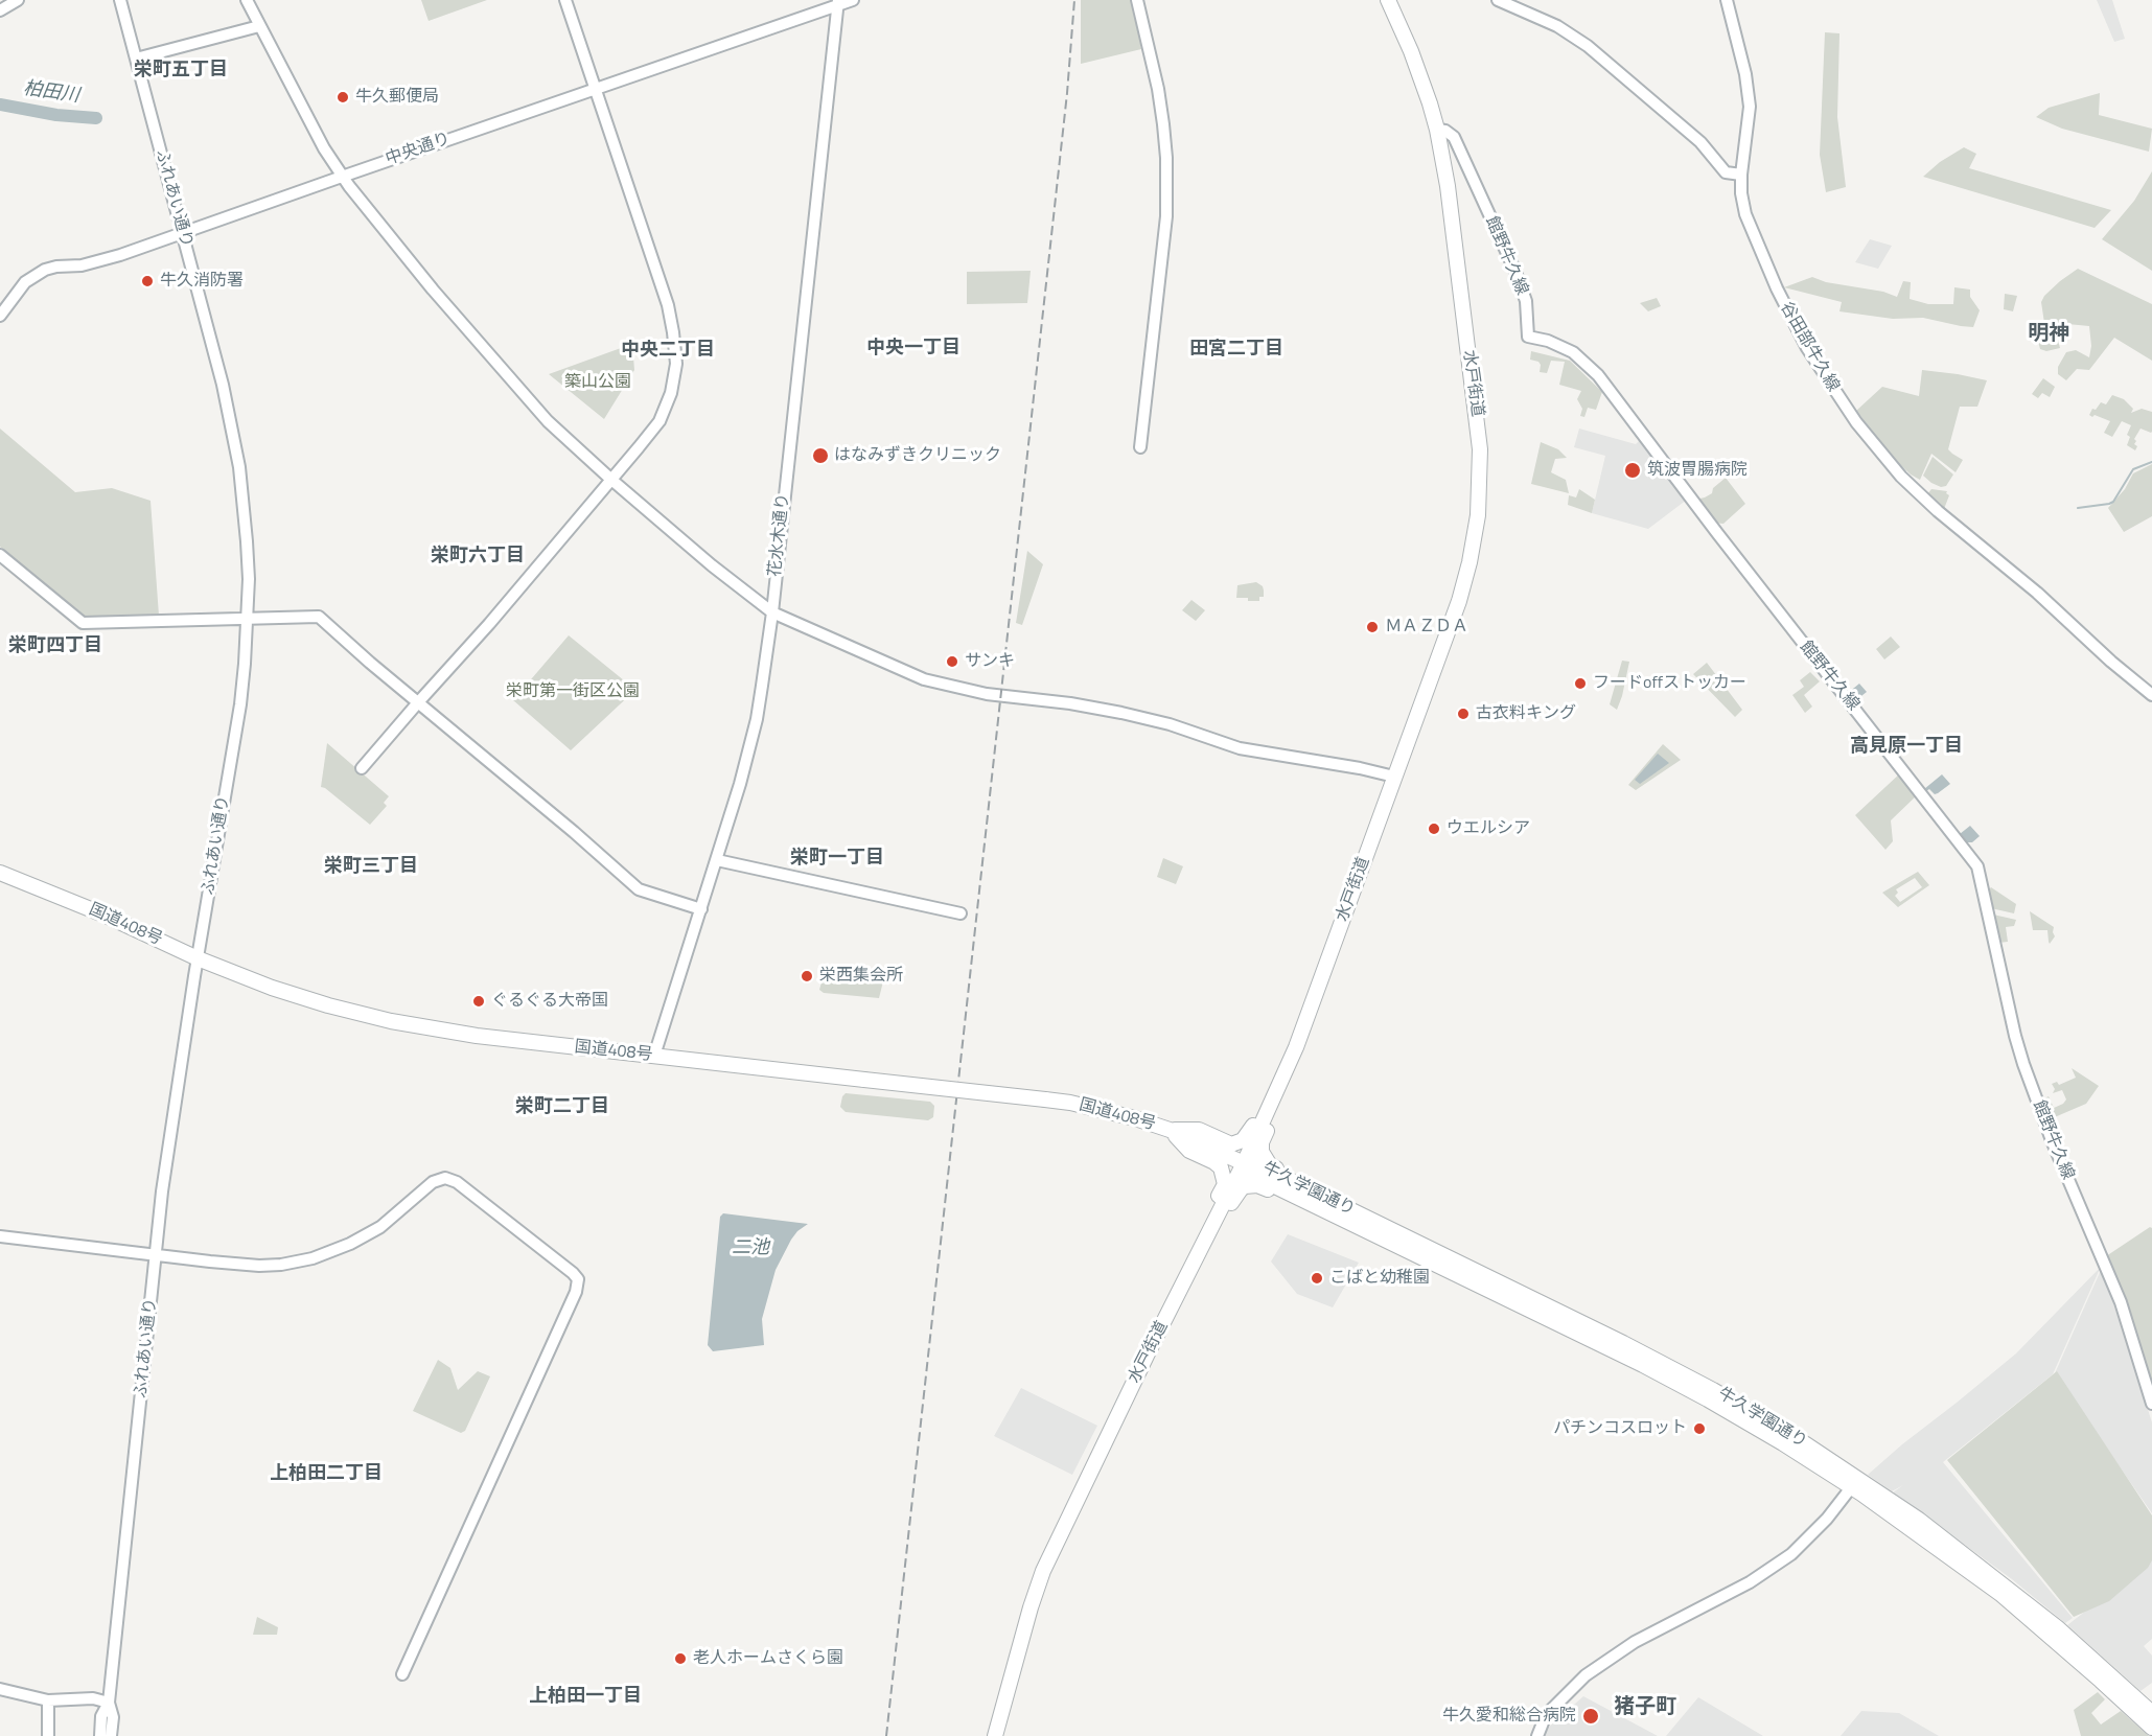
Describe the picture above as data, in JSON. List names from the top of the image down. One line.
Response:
{"streets":{"highway":["水戸街道","国道408号","牛久学園通り"],"street":["中央通り","ふれあい通り","館野牛久線","谷田部牛久線","花水木通り"]},"crossings":[["中央通り","ふれあい通り"],["中央通り","花水木通り"],["ふれあい通り","国道408号"],["館野牛久線","水戸街道"],["水戸街道","国道408号"],["水戸街道","牛久学園通り"],["花水木通り","国道408号"],["国道408号","牛久学園通り"]],"districts":["栄町五丁目","明神","中央一丁目","田宮二丁目","中央二丁目","栄町六丁目","栄町四丁目","高見原一丁目","栄町一丁目","栄町三丁目","栄町二丁目","上柏田二丁目","上柏田一丁目","猪子町"],"water":["柏田川","二池"],"parks":["築山公園","栄町第一街区公園"],"places":["牛久郵便局","牛久消防署","はなみずきクリニック","筑波胃腸病院","ＭＡＺＤＡ","サンキ","フードoffストッカー","古衣料キング","ウエルシア","栄西集会所","ぐるぐる大帝国","こばと幼稚園","パチンコスロット","老人ホームさくら園","牛久愛和総合病院"]}
